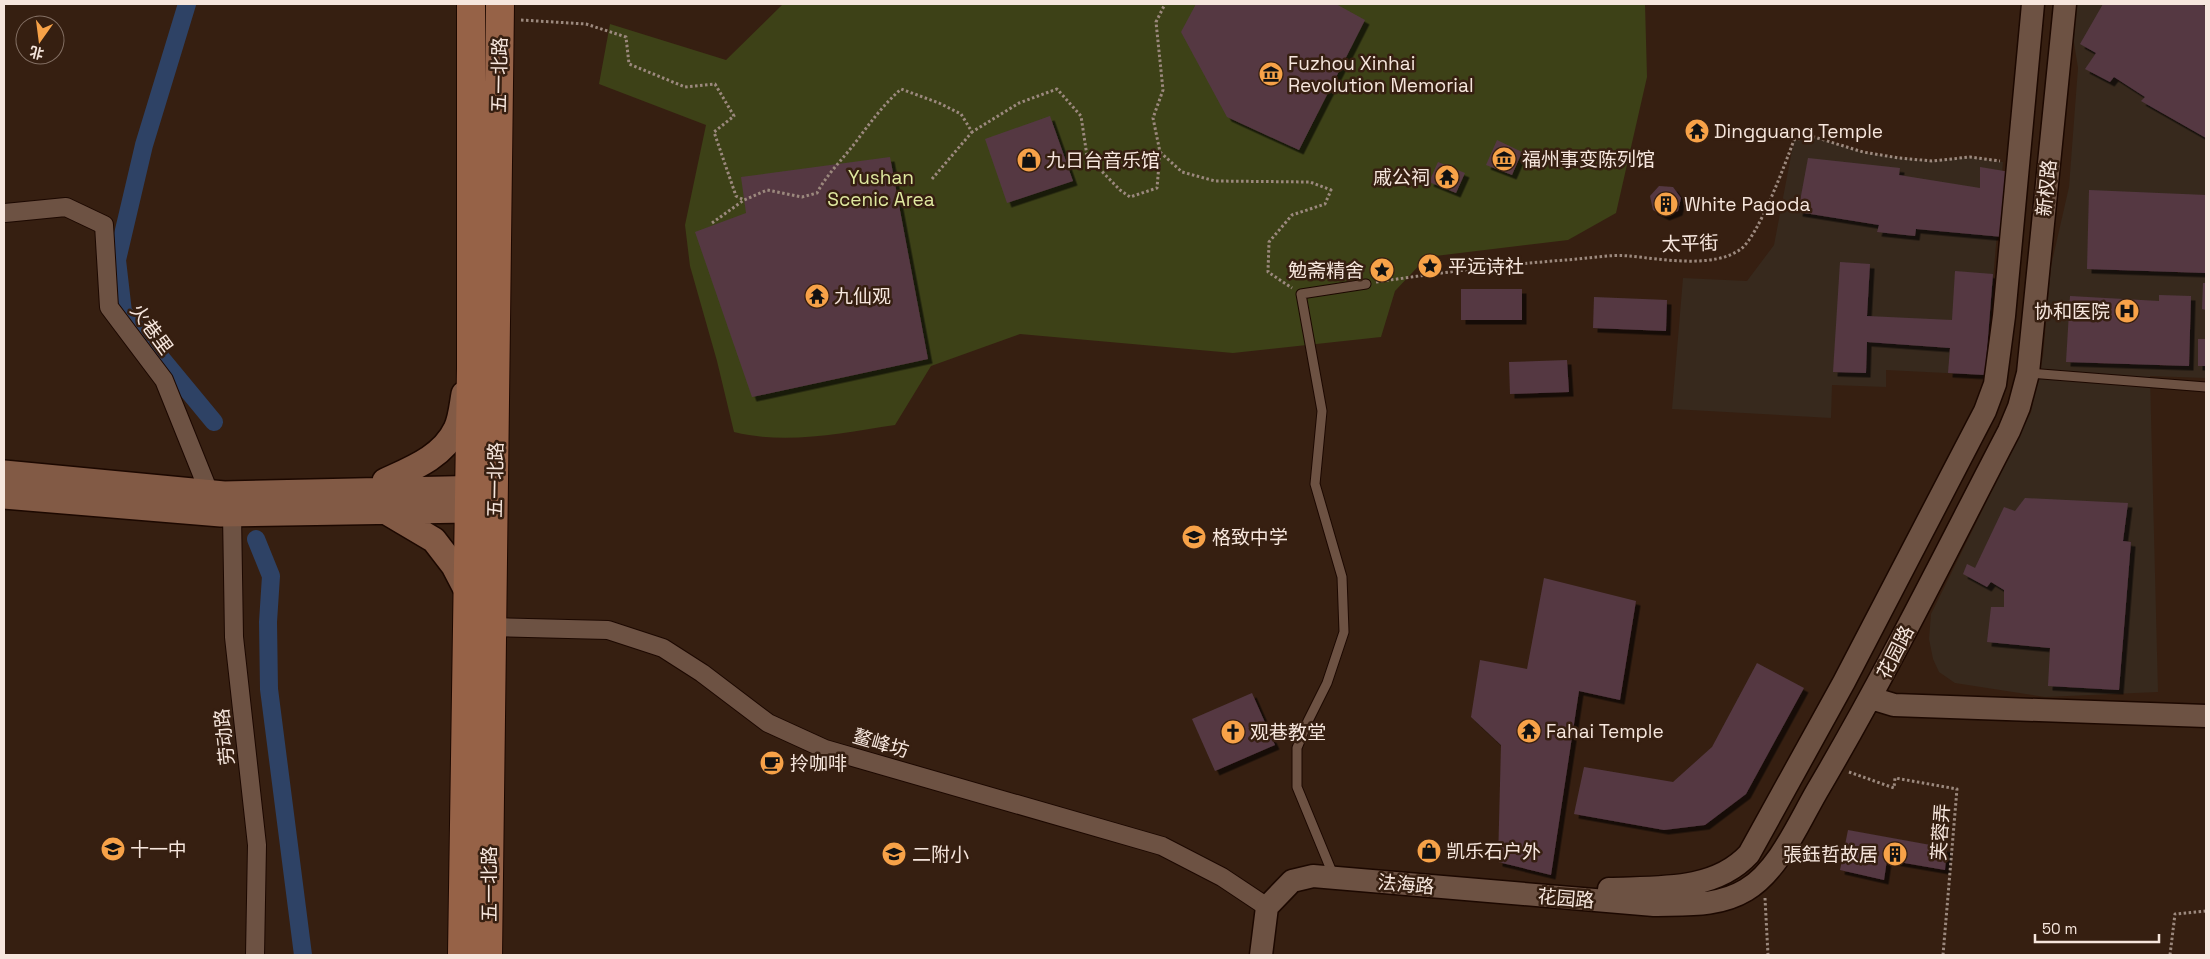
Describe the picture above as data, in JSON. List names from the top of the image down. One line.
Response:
{"streets":{"main road":["五一北路"],"street":["新权路","火巷里","花园路","劳动路","鳌峰坊","法海路"],"path":["太平街","芙蓉弄"]},"crossings":[["五一北路","鳌峰坊"],["新权路","花园路"],["花园路","芙蓉弄"],["花园路","法海路"],["鳌峰坊","法海路"]],"parks":["Yushan Scenic Area"],"places":{"museum":["Fuzhou Xinhai Revolution Memorial","福州事变陈列馆"],"temple":["Dingguang Temple","戚公祠","九仙观","Fahai Temple"],"shop":["九日台音乐馆","凯乐石户外"],"building":["White Pagoda","張鈺哲故居"],"place":["平远诗社","勉斋精舍"],"hospital":["协和医院"],"school or university":["格致中学","十一中","二附小"],"church":["观巷教堂"],"cafe":["拎咖啡"]},"scale_bar":"50 m","north":"bottom"}
